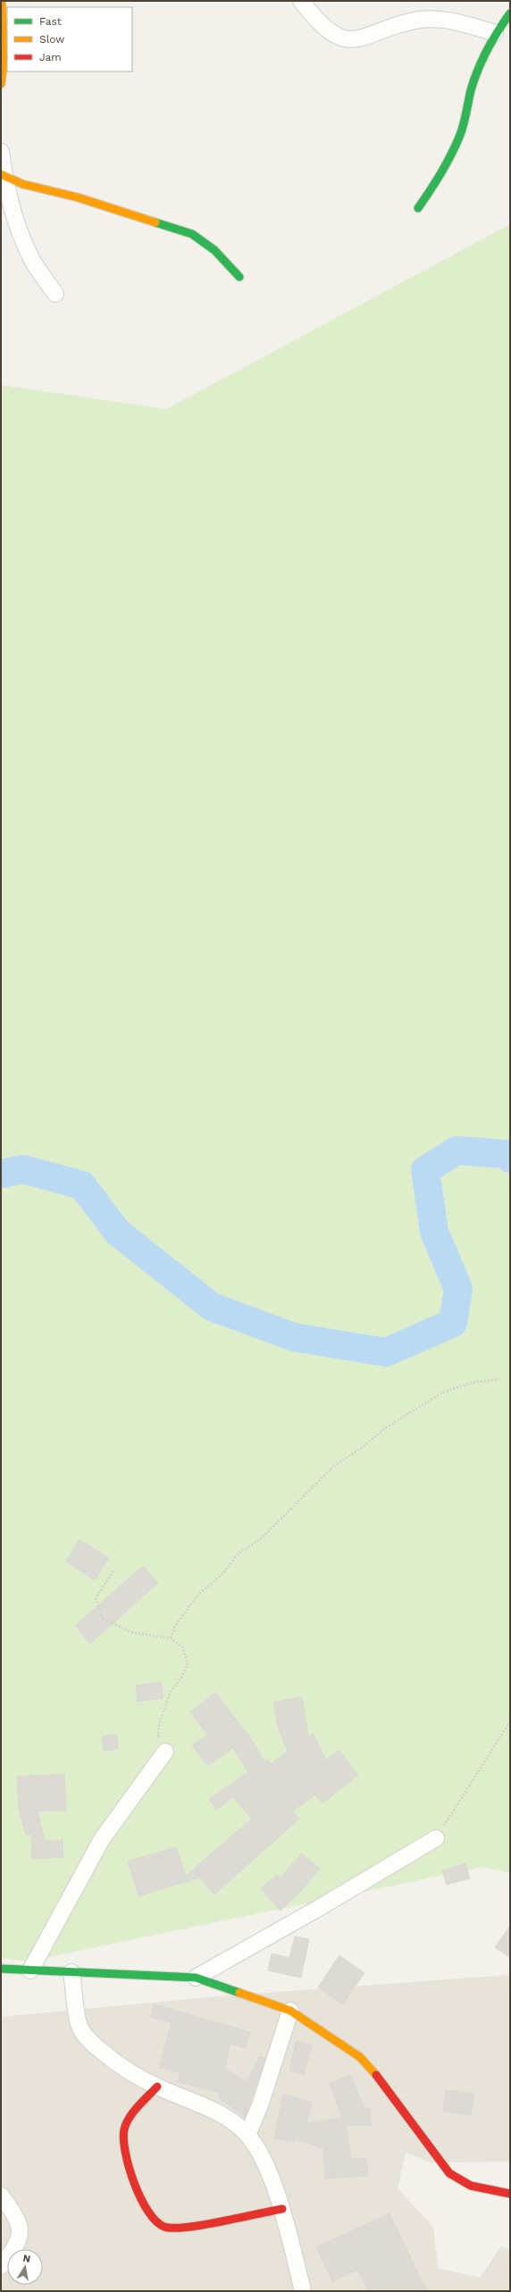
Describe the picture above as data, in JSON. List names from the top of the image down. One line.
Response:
{"legend":["Fast","Slow","Jam"],"north":"top"}
